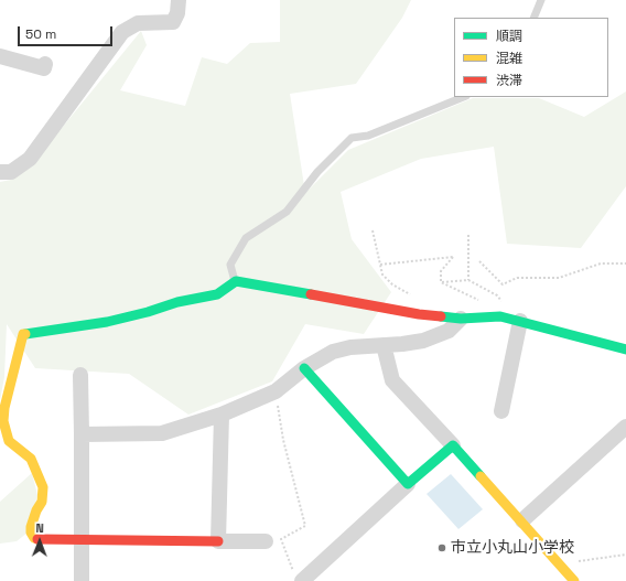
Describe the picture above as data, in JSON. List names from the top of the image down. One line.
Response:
{"places":["市立小丸山小学校"],"legend":["順調","混雑","渋滞"],"scale_bar":"50 m","north":"top"}
